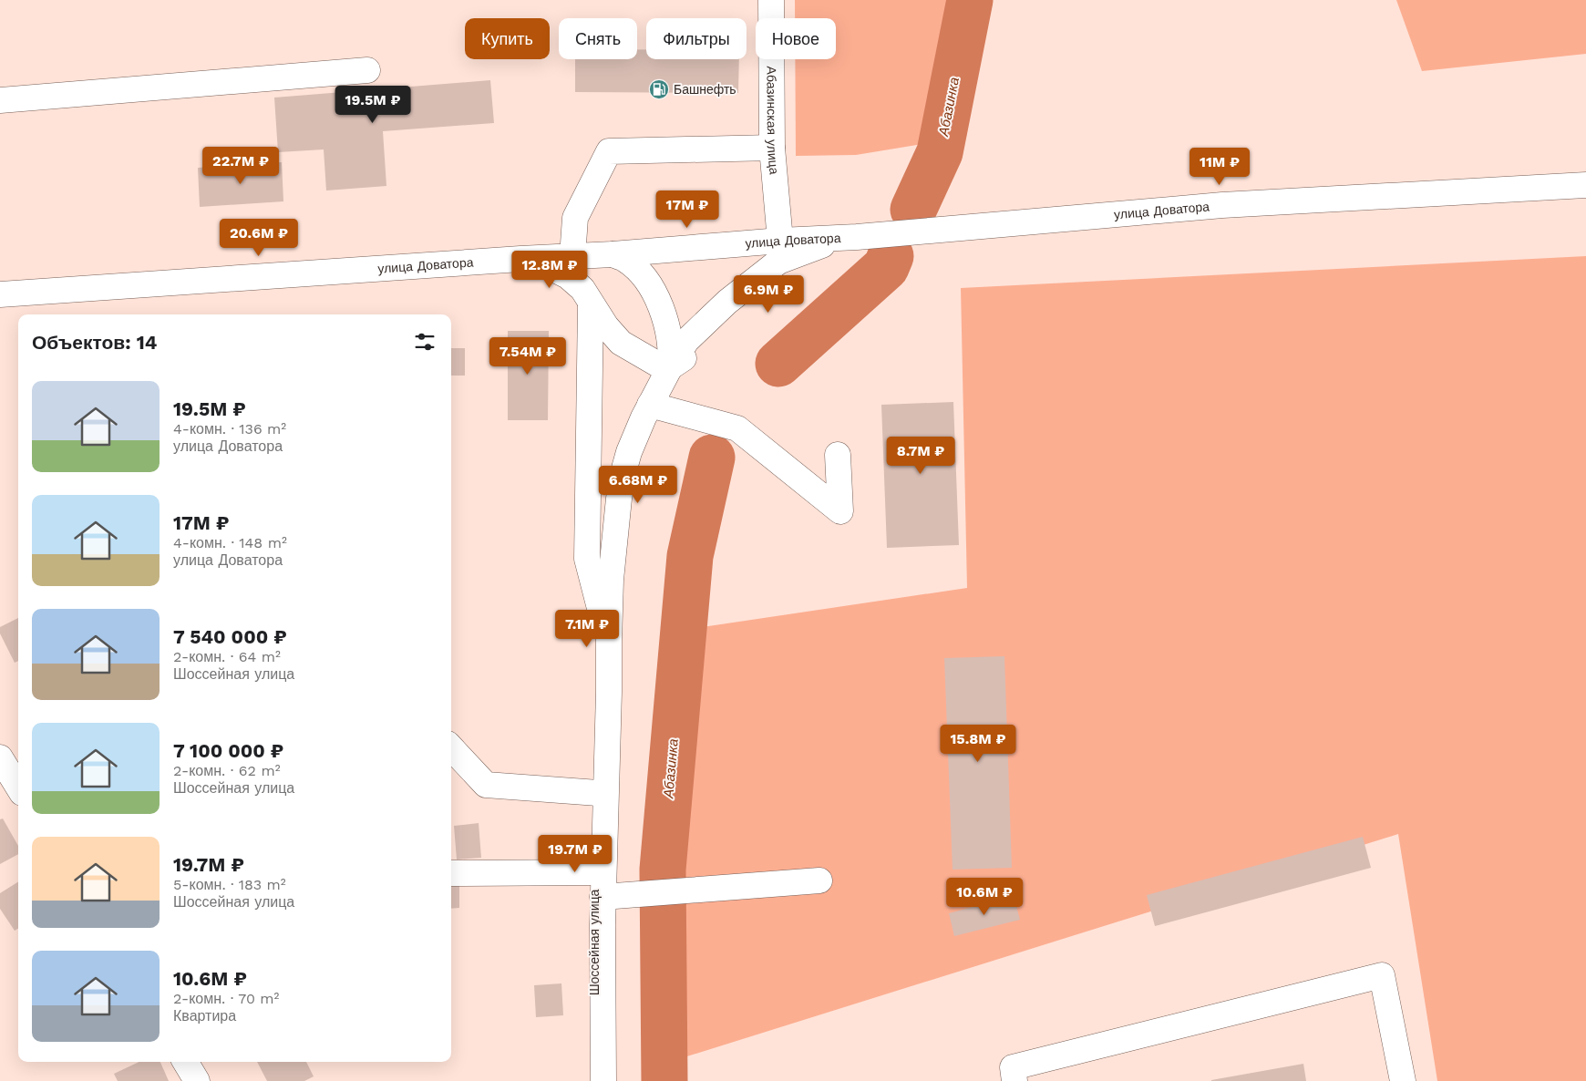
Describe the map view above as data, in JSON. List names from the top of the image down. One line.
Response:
{"streets":{"main road":["Абазинская улица","улица Доватора","Шоссейная улица"]},"crossings":[["Абазинская улица","улица Доватора"]],"water":["Абазинка"],"places":{"fuel station":["Башнефть"]},"page":{"chip":["Купить","Снять","Фильтры","Новое"],"price":["19.5M ₽","22.7M ₽","11M ₽","17M ₽","20.6M ₽","12.8M ₽","6.9M ₽","7.54M ₽","8.7M ₽","6.68M ₽","7.1M ₽","15.8M ₽","19.7M ₽","10.6M ₽"],"heading":"Объектов: 14","list":[{"name":"19.5M ₽","note":"4-комн. · 136 m² · улица Доватора"},{"name":"17M ₽","note":"4-комн. · 148 m² · улица Доватора"},{"name":"7 540 000 ₽","note":"2-комн. · 64 m² · Шоссейная улица"},{"name":"7 100 000 ₽","note":"2-комн. · 62 m² · Шоссейная улица"},{"name":"19.7M ₽","note":"5-комн. · 183 m² · Шоссейная улица"},{"name":"10.6M ₽","note":"2-комн. · 70 m² · Квартира"}]}}
